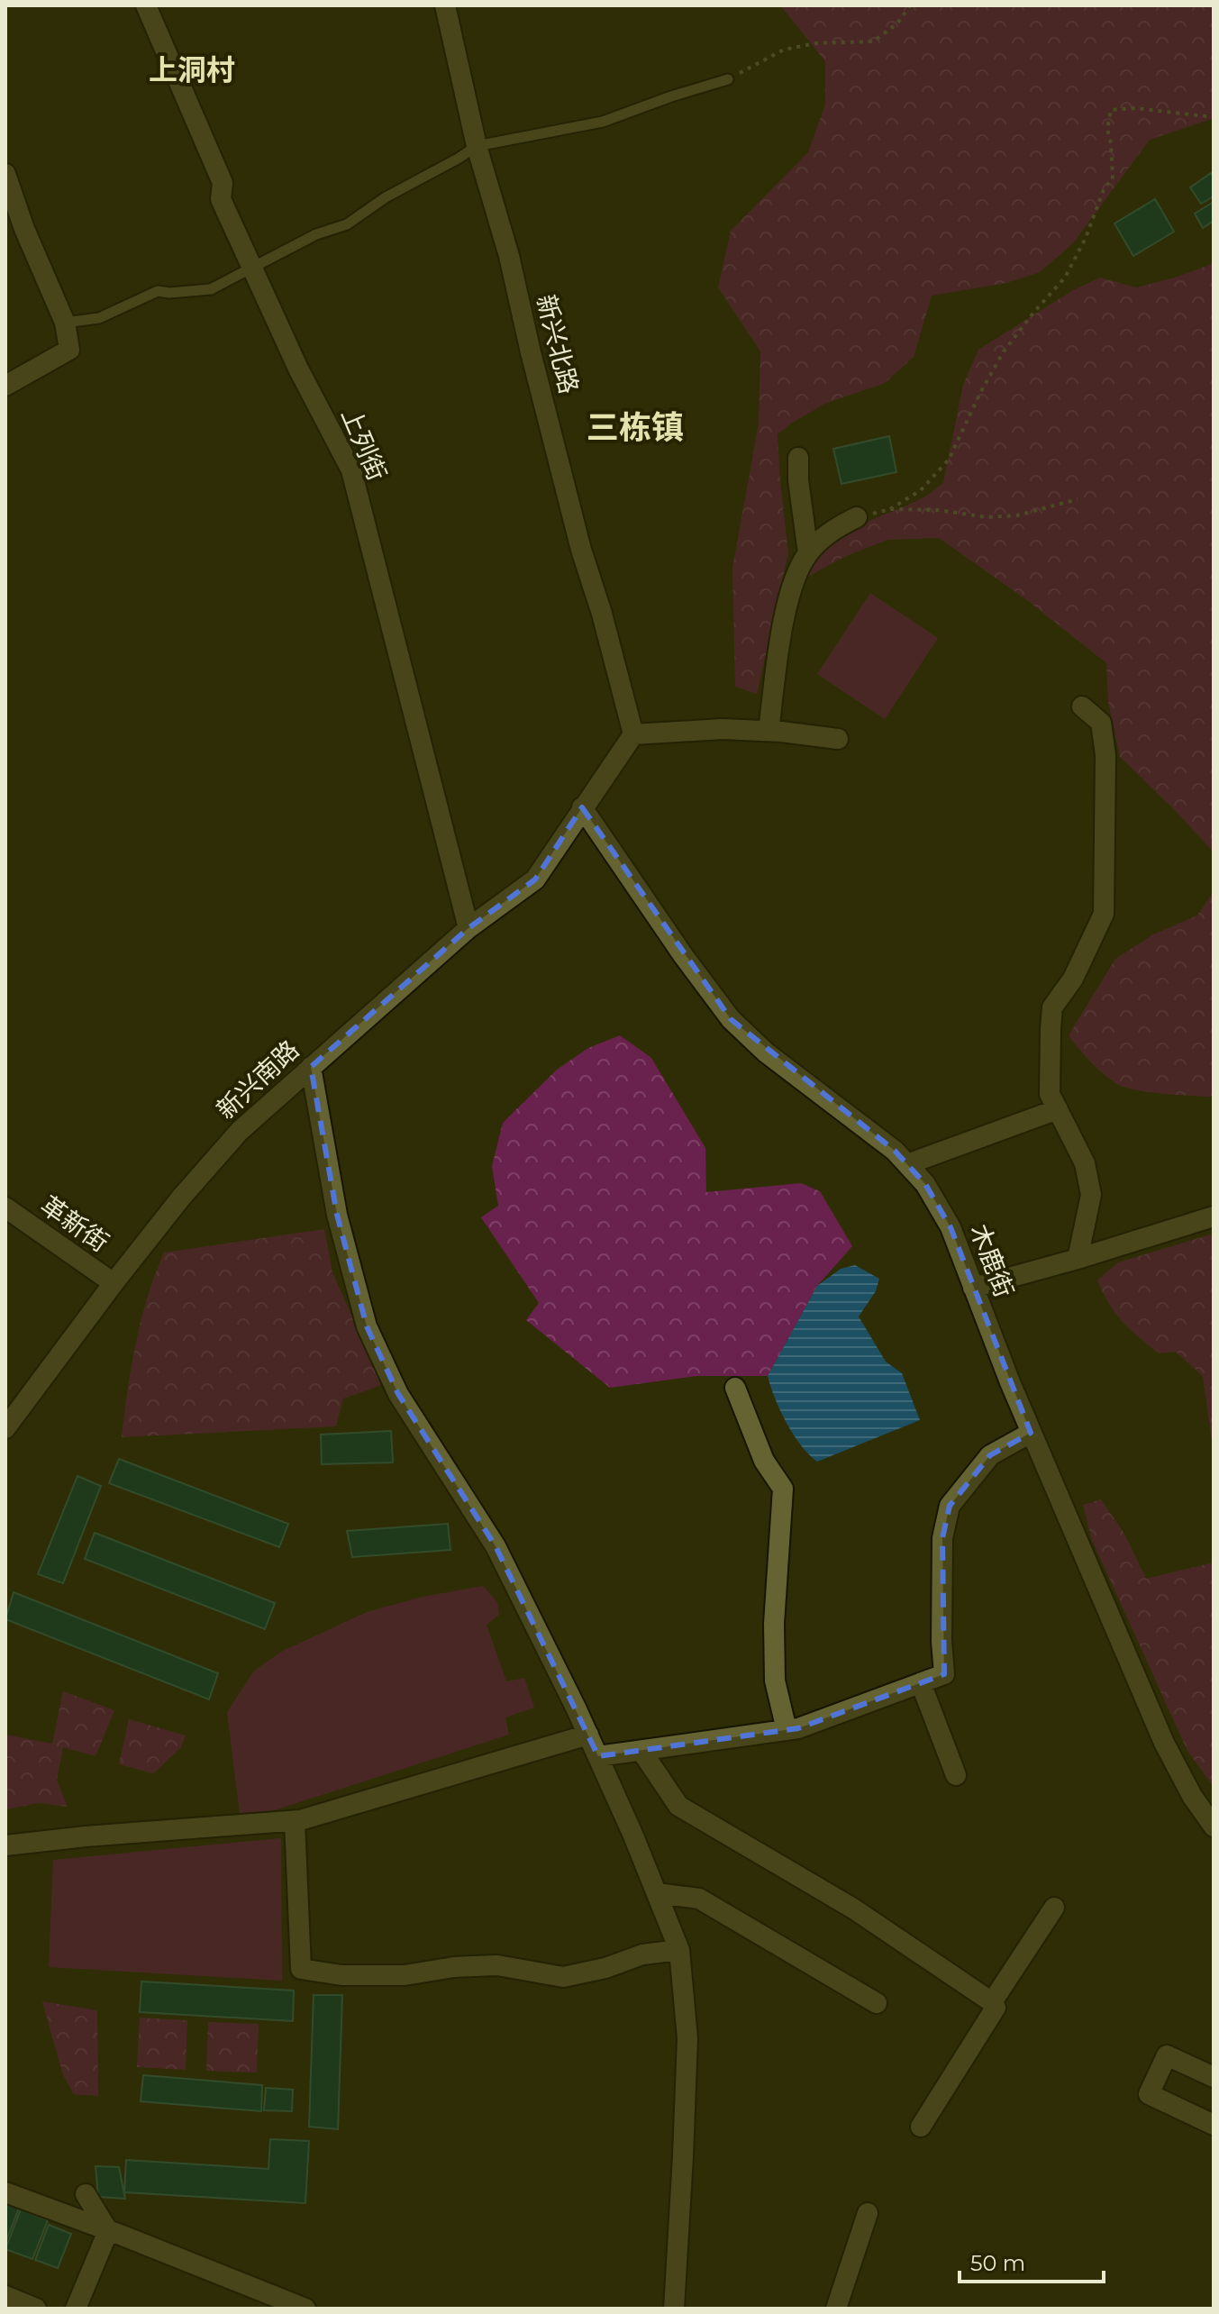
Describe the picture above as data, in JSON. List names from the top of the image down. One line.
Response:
{"streets":{"street":["新兴北路","上列街","新兴南路","革新街","木鹿街"]},"crossings":[["上列街","新兴南路"],["新兴南路","革新街"],["新兴南路","木鹿街"]],"districts":["上洞村","三栋镇"],"scale_bar":"50 m"}
